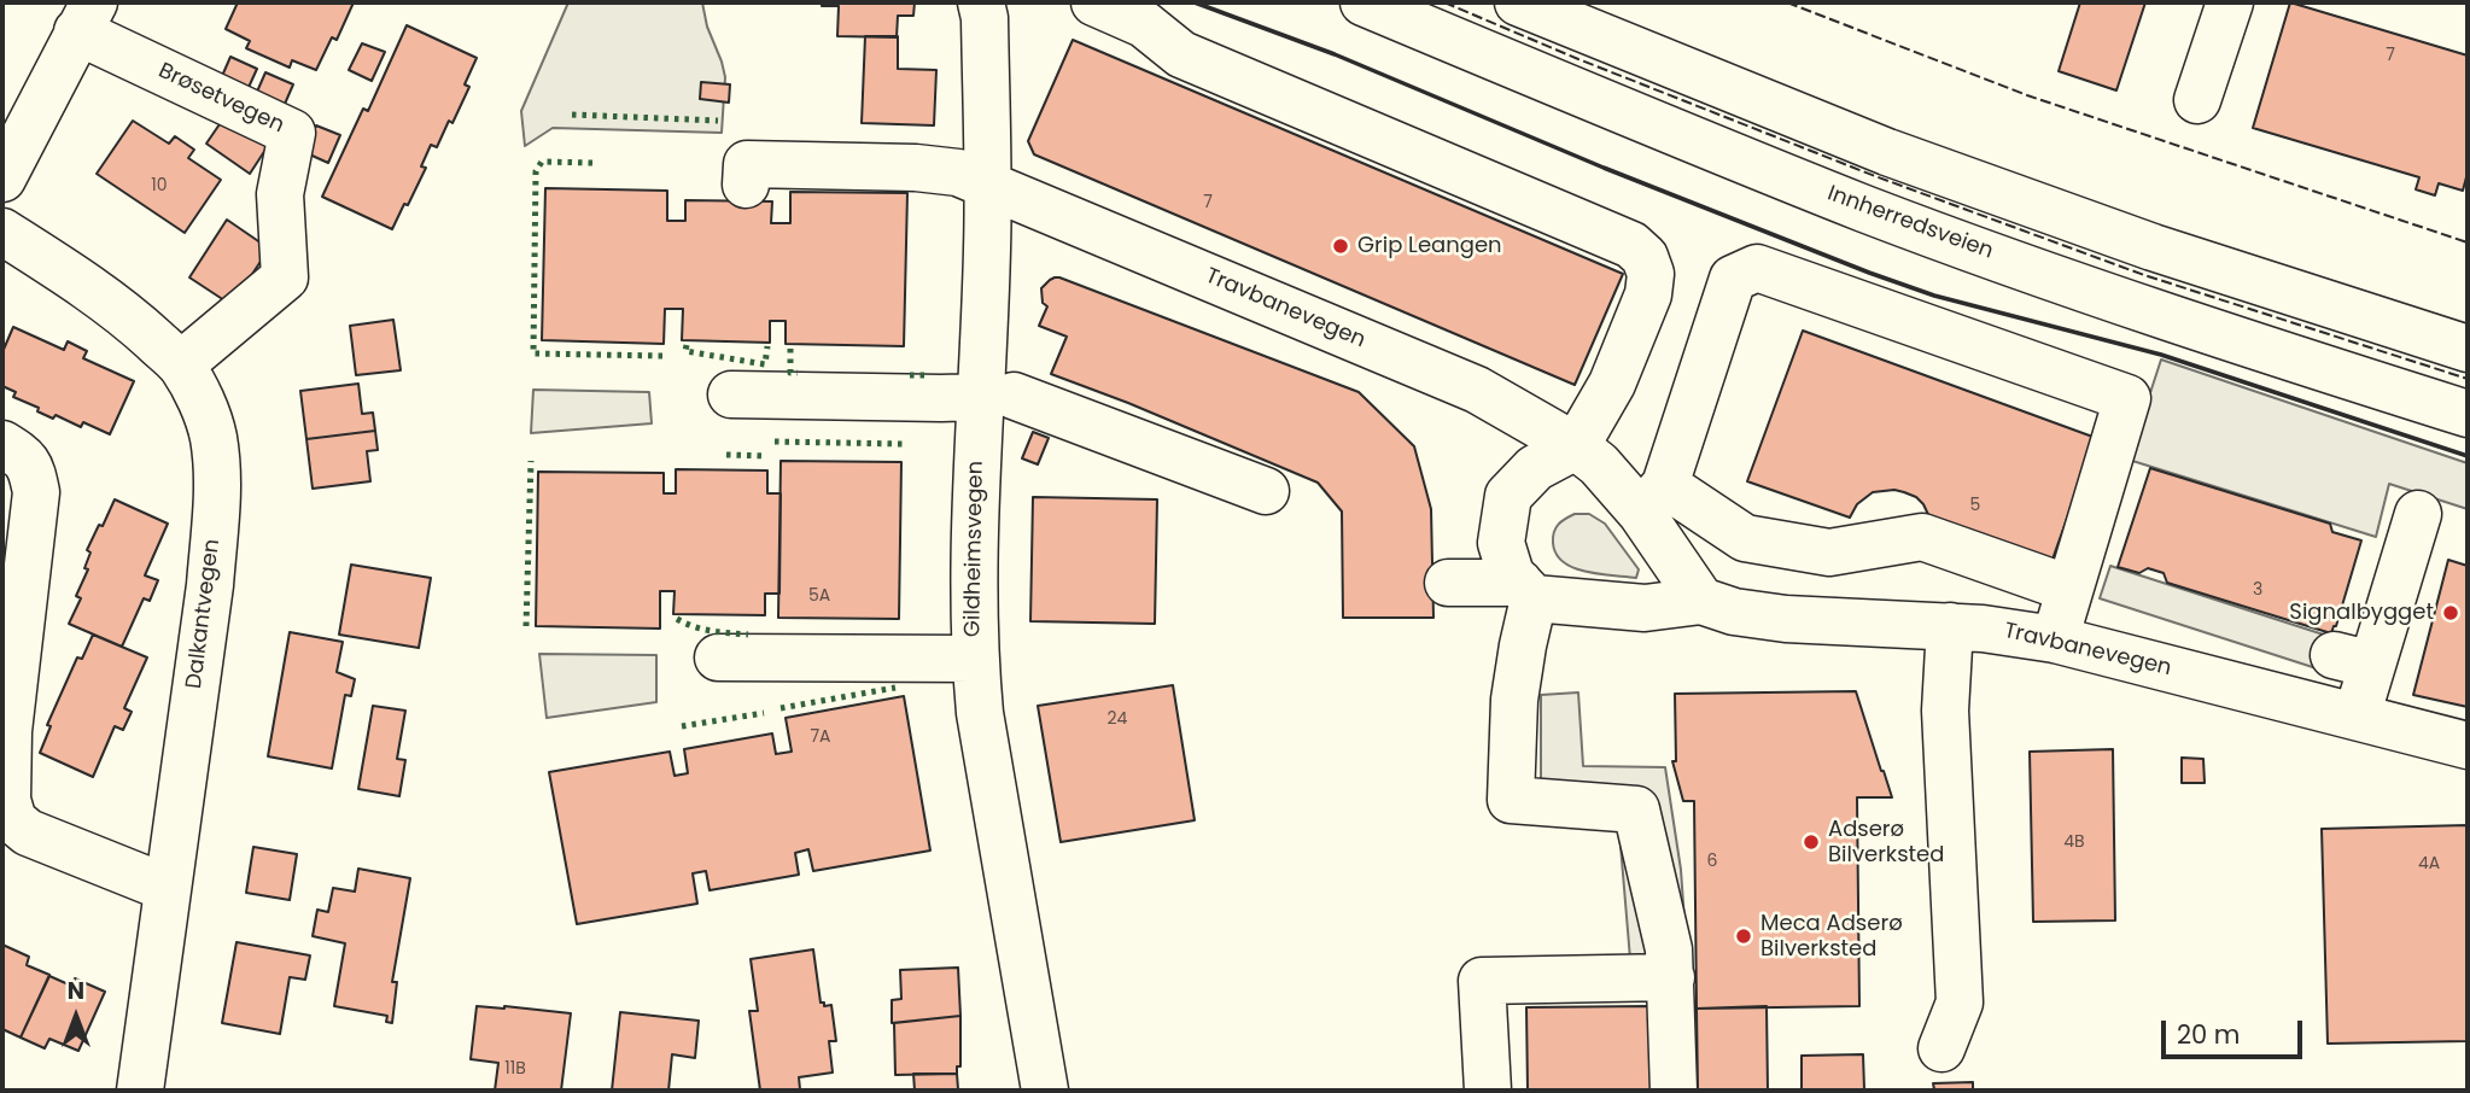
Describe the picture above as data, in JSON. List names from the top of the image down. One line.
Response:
{"streets":{"main road":["Brøsetvegen","Innherredsveien","Travbanevegen","Gildheimsvegen","Dalkantvegen"]},"crossings":[["Brøsetvegen","Dalkantvegen"],["Travbanevegen","Gildheimsvegen"]],"places":["Grip Leangen","Signalbygget","Adserø Bilverksted","Meca Adserø Bilverksted"],"house_numbers":["7","10","7","5","3","5A","24","7A","4B","6","4A","11B"],"scale_bar":"20 m","north":"top"}
